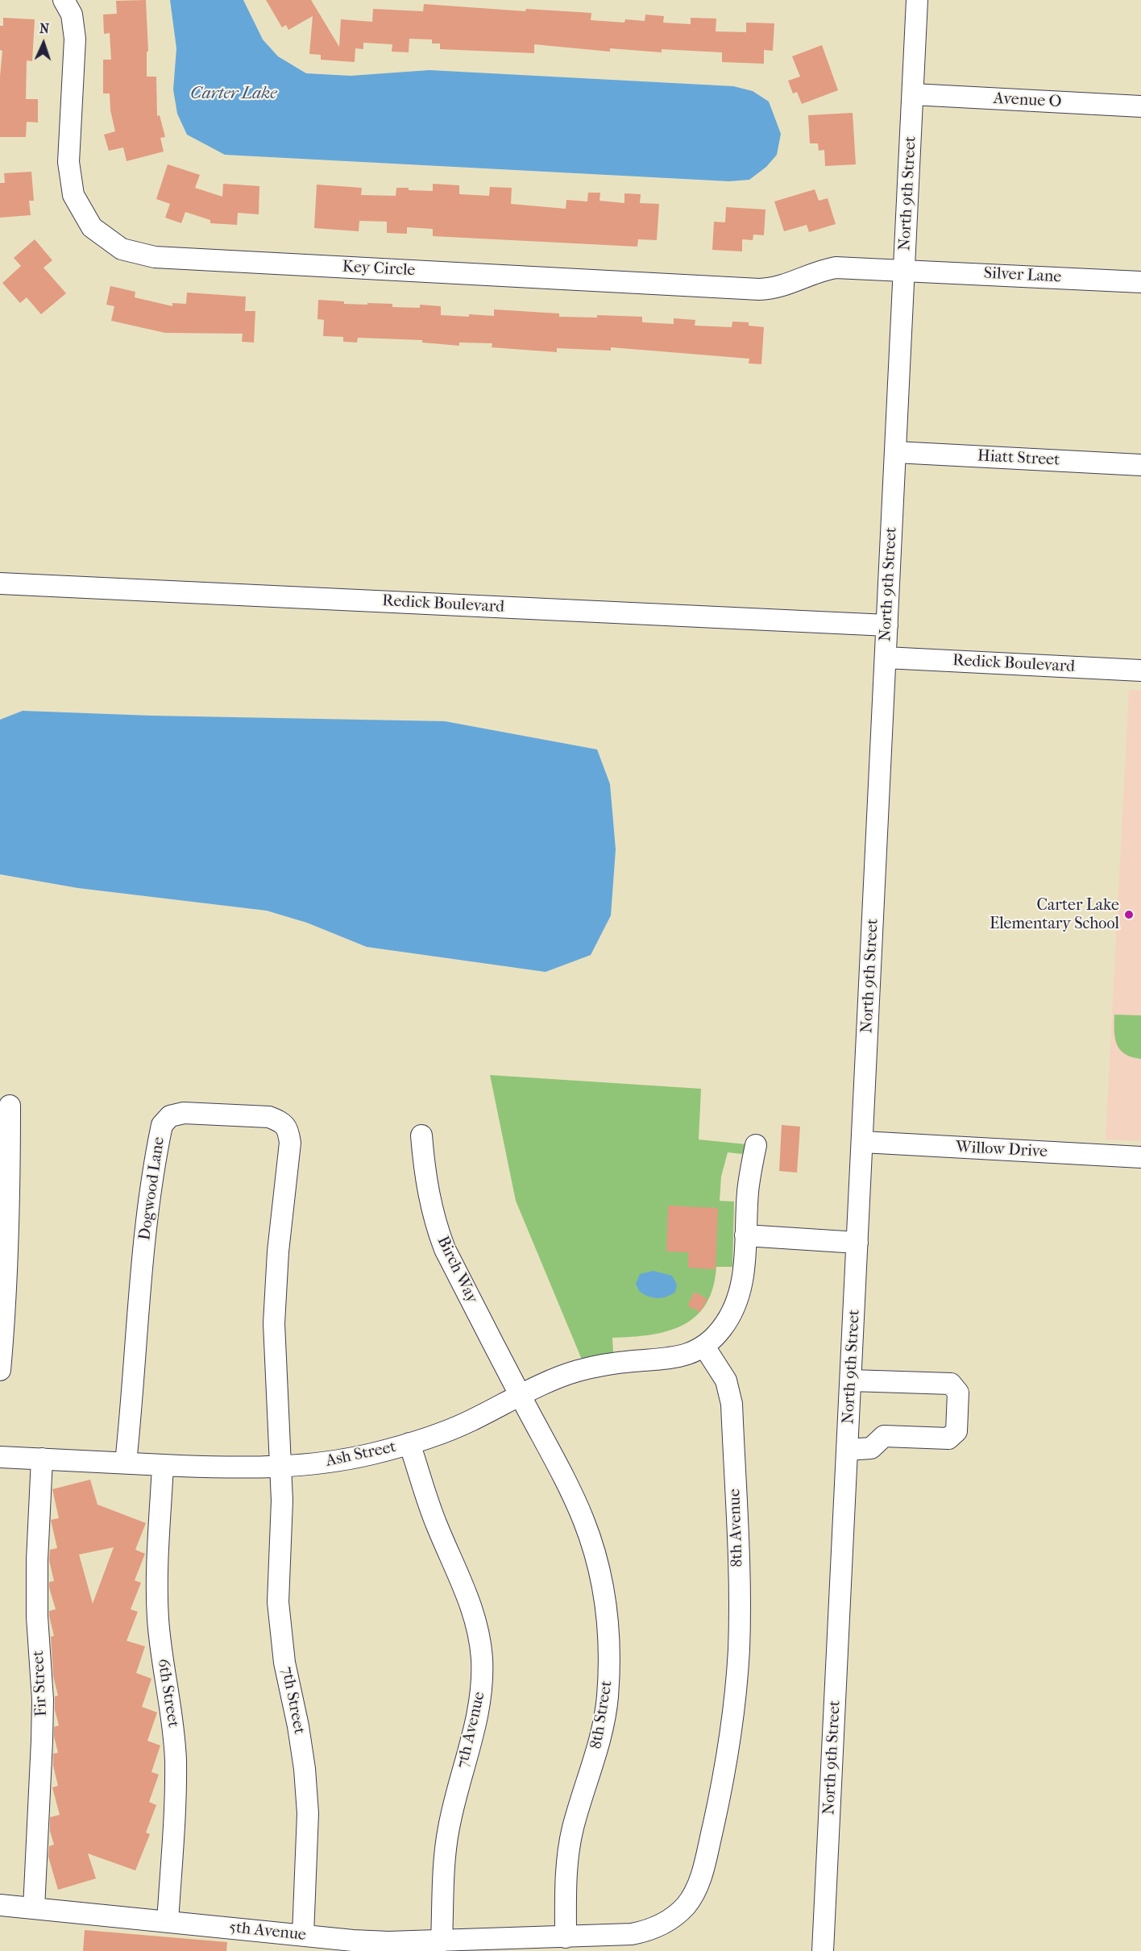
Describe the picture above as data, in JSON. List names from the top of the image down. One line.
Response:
{"streets":{"street":["Avenue O","North 9th Street","Key Circle","Silver Lane","Hiatt Street","Redick Boulevard","Willow Drive","Dogwood Lane","Birch Way","Ash Street","8th Avenue","Fir Street","6th Street","7th Street","8th Street","7th Avenue","5th Avenue"]},"crossings":[["Avenue O","North 9th Street"],["North 9th Street","Key Circle"],["North 9th Street","Silver Lane"],["North 9th Street","Hiatt Street"],["North 9th Street","Redick Boulevard"],["North 9th Street","Willow Drive"],["Key Circle","Silver Lane"],["Dogwood Lane","Ash Street"],["Dogwood Lane","7th Street"],["Birch Way","Ash Street"],["Birch Way","8th Street"],["Ash Street","8th Avenue"],["Ash Street","Fir Street"],["Ash Street","6th Street"],["Ash Street","7th Street"],["Ash Street","8th Street"],["Ash Street","7th Avenue"],["8th Avenue","8th Street"],["8th Avenue","5th Avenue"],["Fir Street","5th Avenue"],["6th Street","5th Avenue"],["7th Street","5th Avenue"],["8th Street","5th Avenue"],["7th Avenue","5th Avenue"]],"water":["Carter Lake"],"places":["Carter Lake Elementary School"],"north":"top"}
